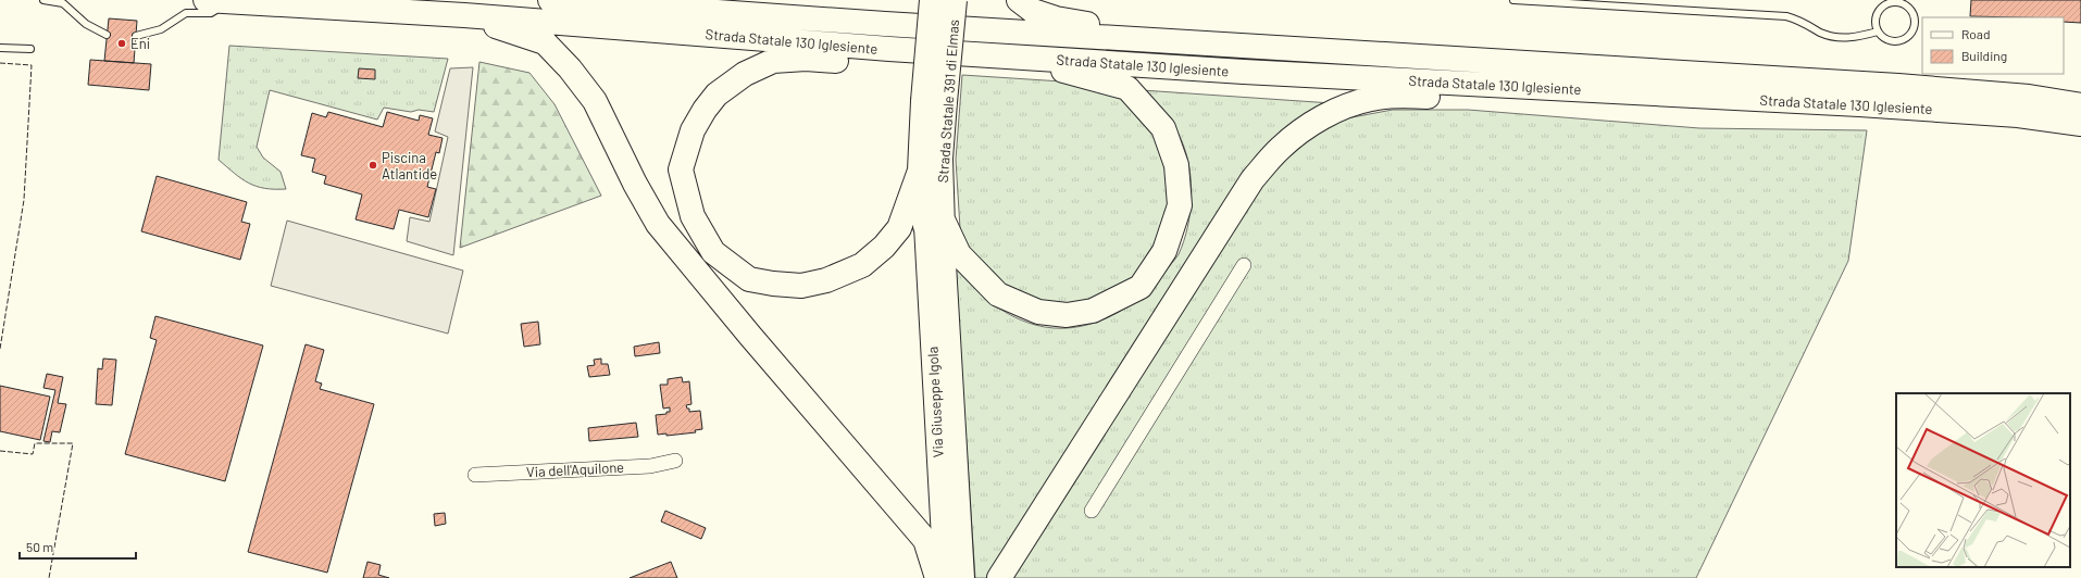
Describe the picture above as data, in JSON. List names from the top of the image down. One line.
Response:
{"streets":{"highway":["Strada Statale 130 Iglesiente","Strada Statale 391 di Elmas"],"main road":["Via Giuseppe Igola"],"street":["Via dell'Aquilone"]},"crossings":[["Strada Statale 391 di Elmas","Via Giuseppe Igola"]],"places":["Eni","Piscina Atlantide"],"legend":["Road","Building"],"scale_bar":"50 m"}
